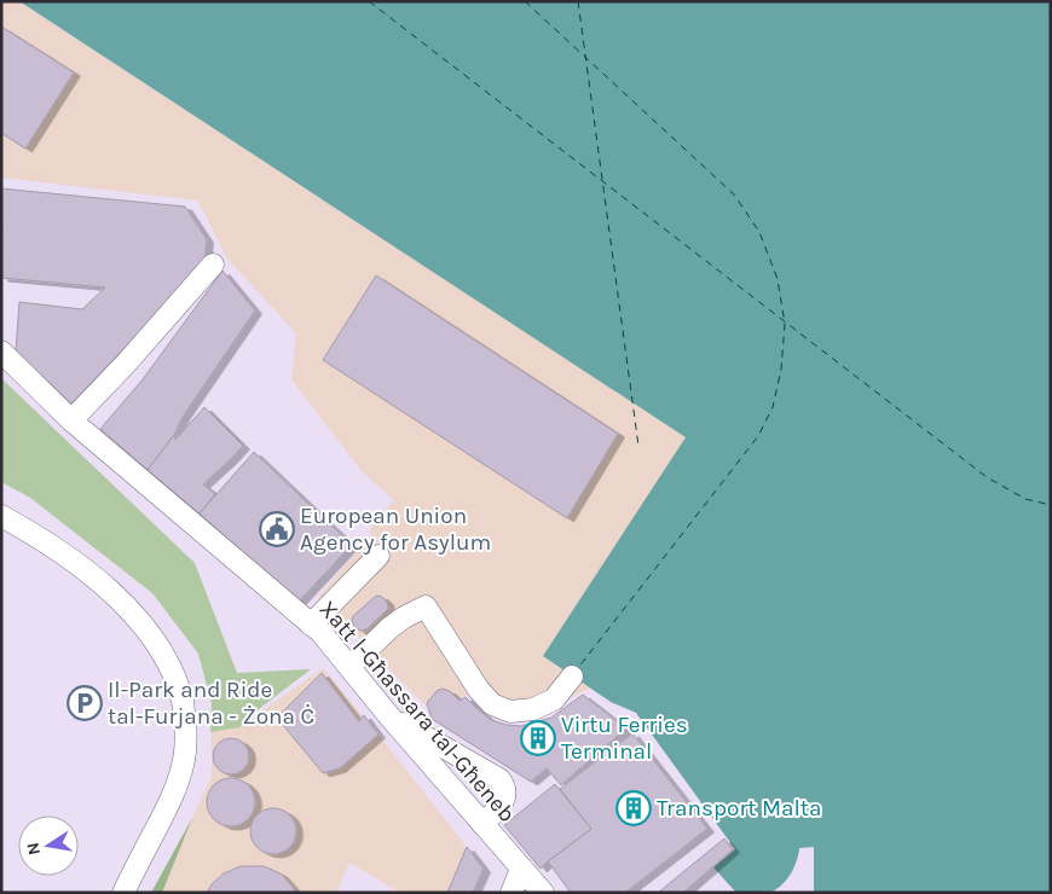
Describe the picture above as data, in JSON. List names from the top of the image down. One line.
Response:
{"streets":{"street":["Xatt l-Għassara tal-Għeneb"]},"places":{"public building":["European Union Agency for Asylum"],"parking":["Il-Park and Ride tal-Furjana - Żona Ċ"],"building":["Virtu Ferries Terminal","Transport Malta"]},"north":"left"}
